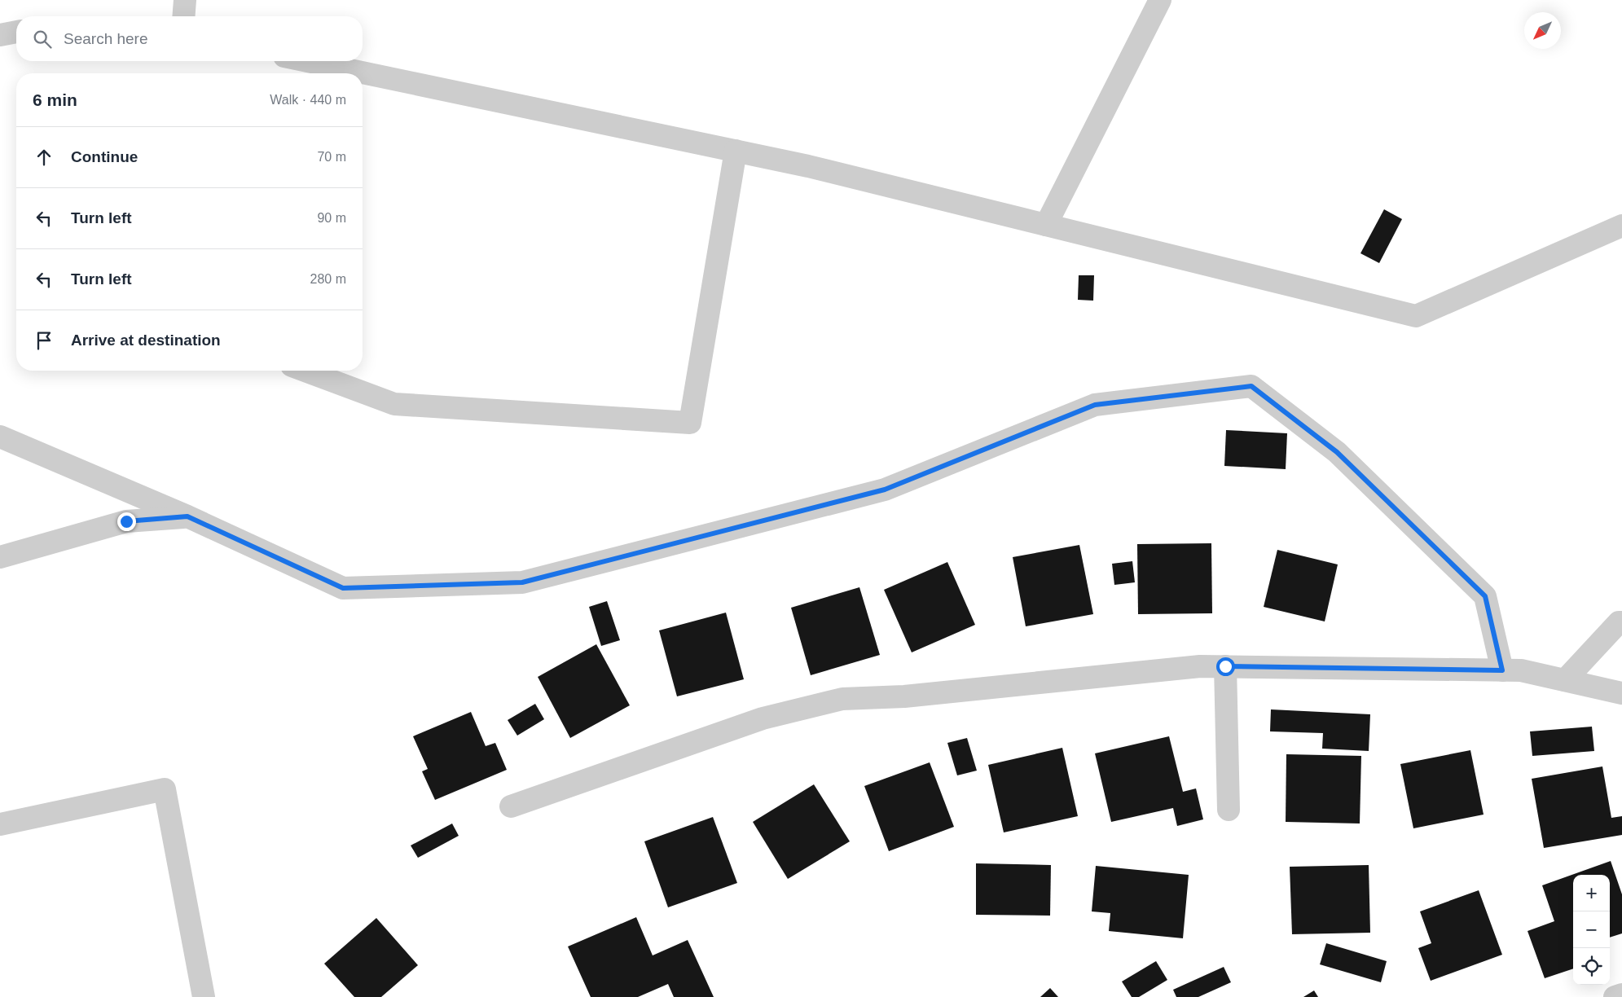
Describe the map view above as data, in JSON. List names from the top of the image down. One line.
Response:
{"north":"bottom left","page":{"search":"Search here","heading":["6 min","Walk · 440 m"],"list":[["Continue","70 m"],["Turn left","90 m"],["Turn left","280 m"],"Arrive at destination"],"map_buttons":["+","−"]}}
